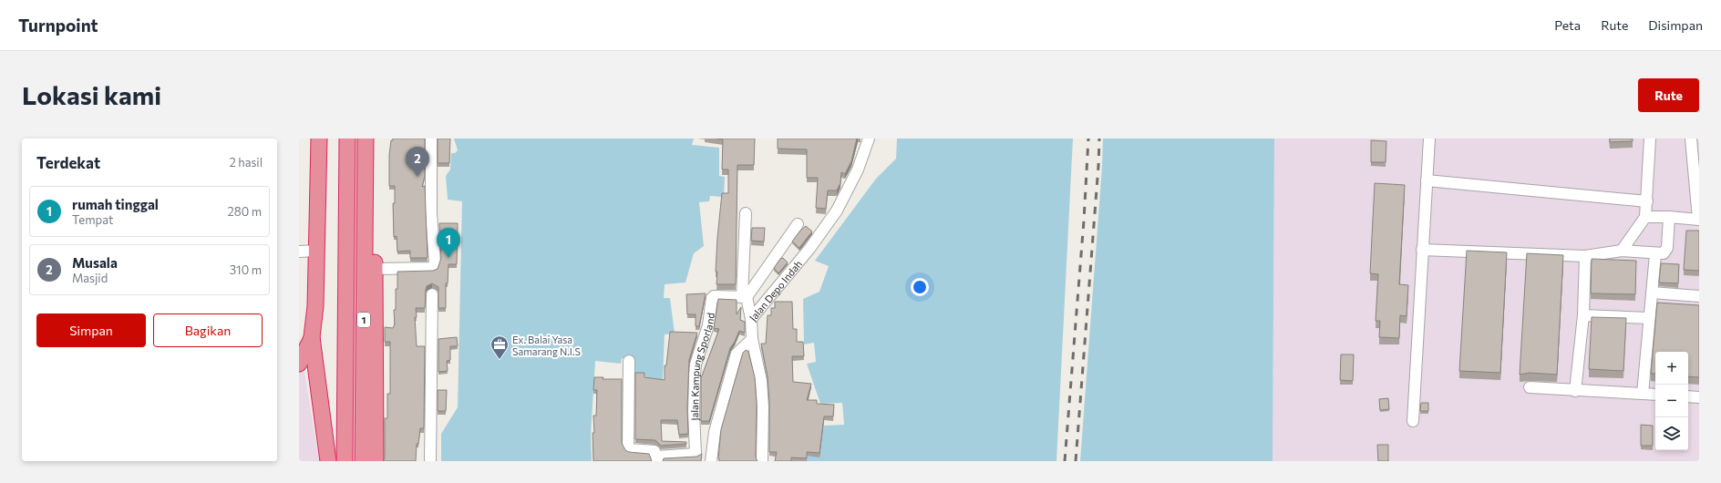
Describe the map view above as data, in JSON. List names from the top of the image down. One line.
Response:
{"streets":{"highway":["1"],"street":["Jalan Depo Indah","Jalan Kampung Sporland"]},"places":{"office":["Ex. Balai Yasa Samarang N.I.S"]},"page":{"header":"Turnpoint","nav":["Peta","Rute","Disimpan"],"buttons":["Rute",["Simpan","Bagikan"]],"title":"Lokasi kami","heading":["Terdekat","2 hasil"],"pins":["2","1"],"list":[{"mark":"1","name":"rumah tinggal","note":"Tempat","value":"280 m"},{"mark":"2","name":"Musala","note":"Masjid","value":"310 m"}],"map_buttons":["+","−"]}}
